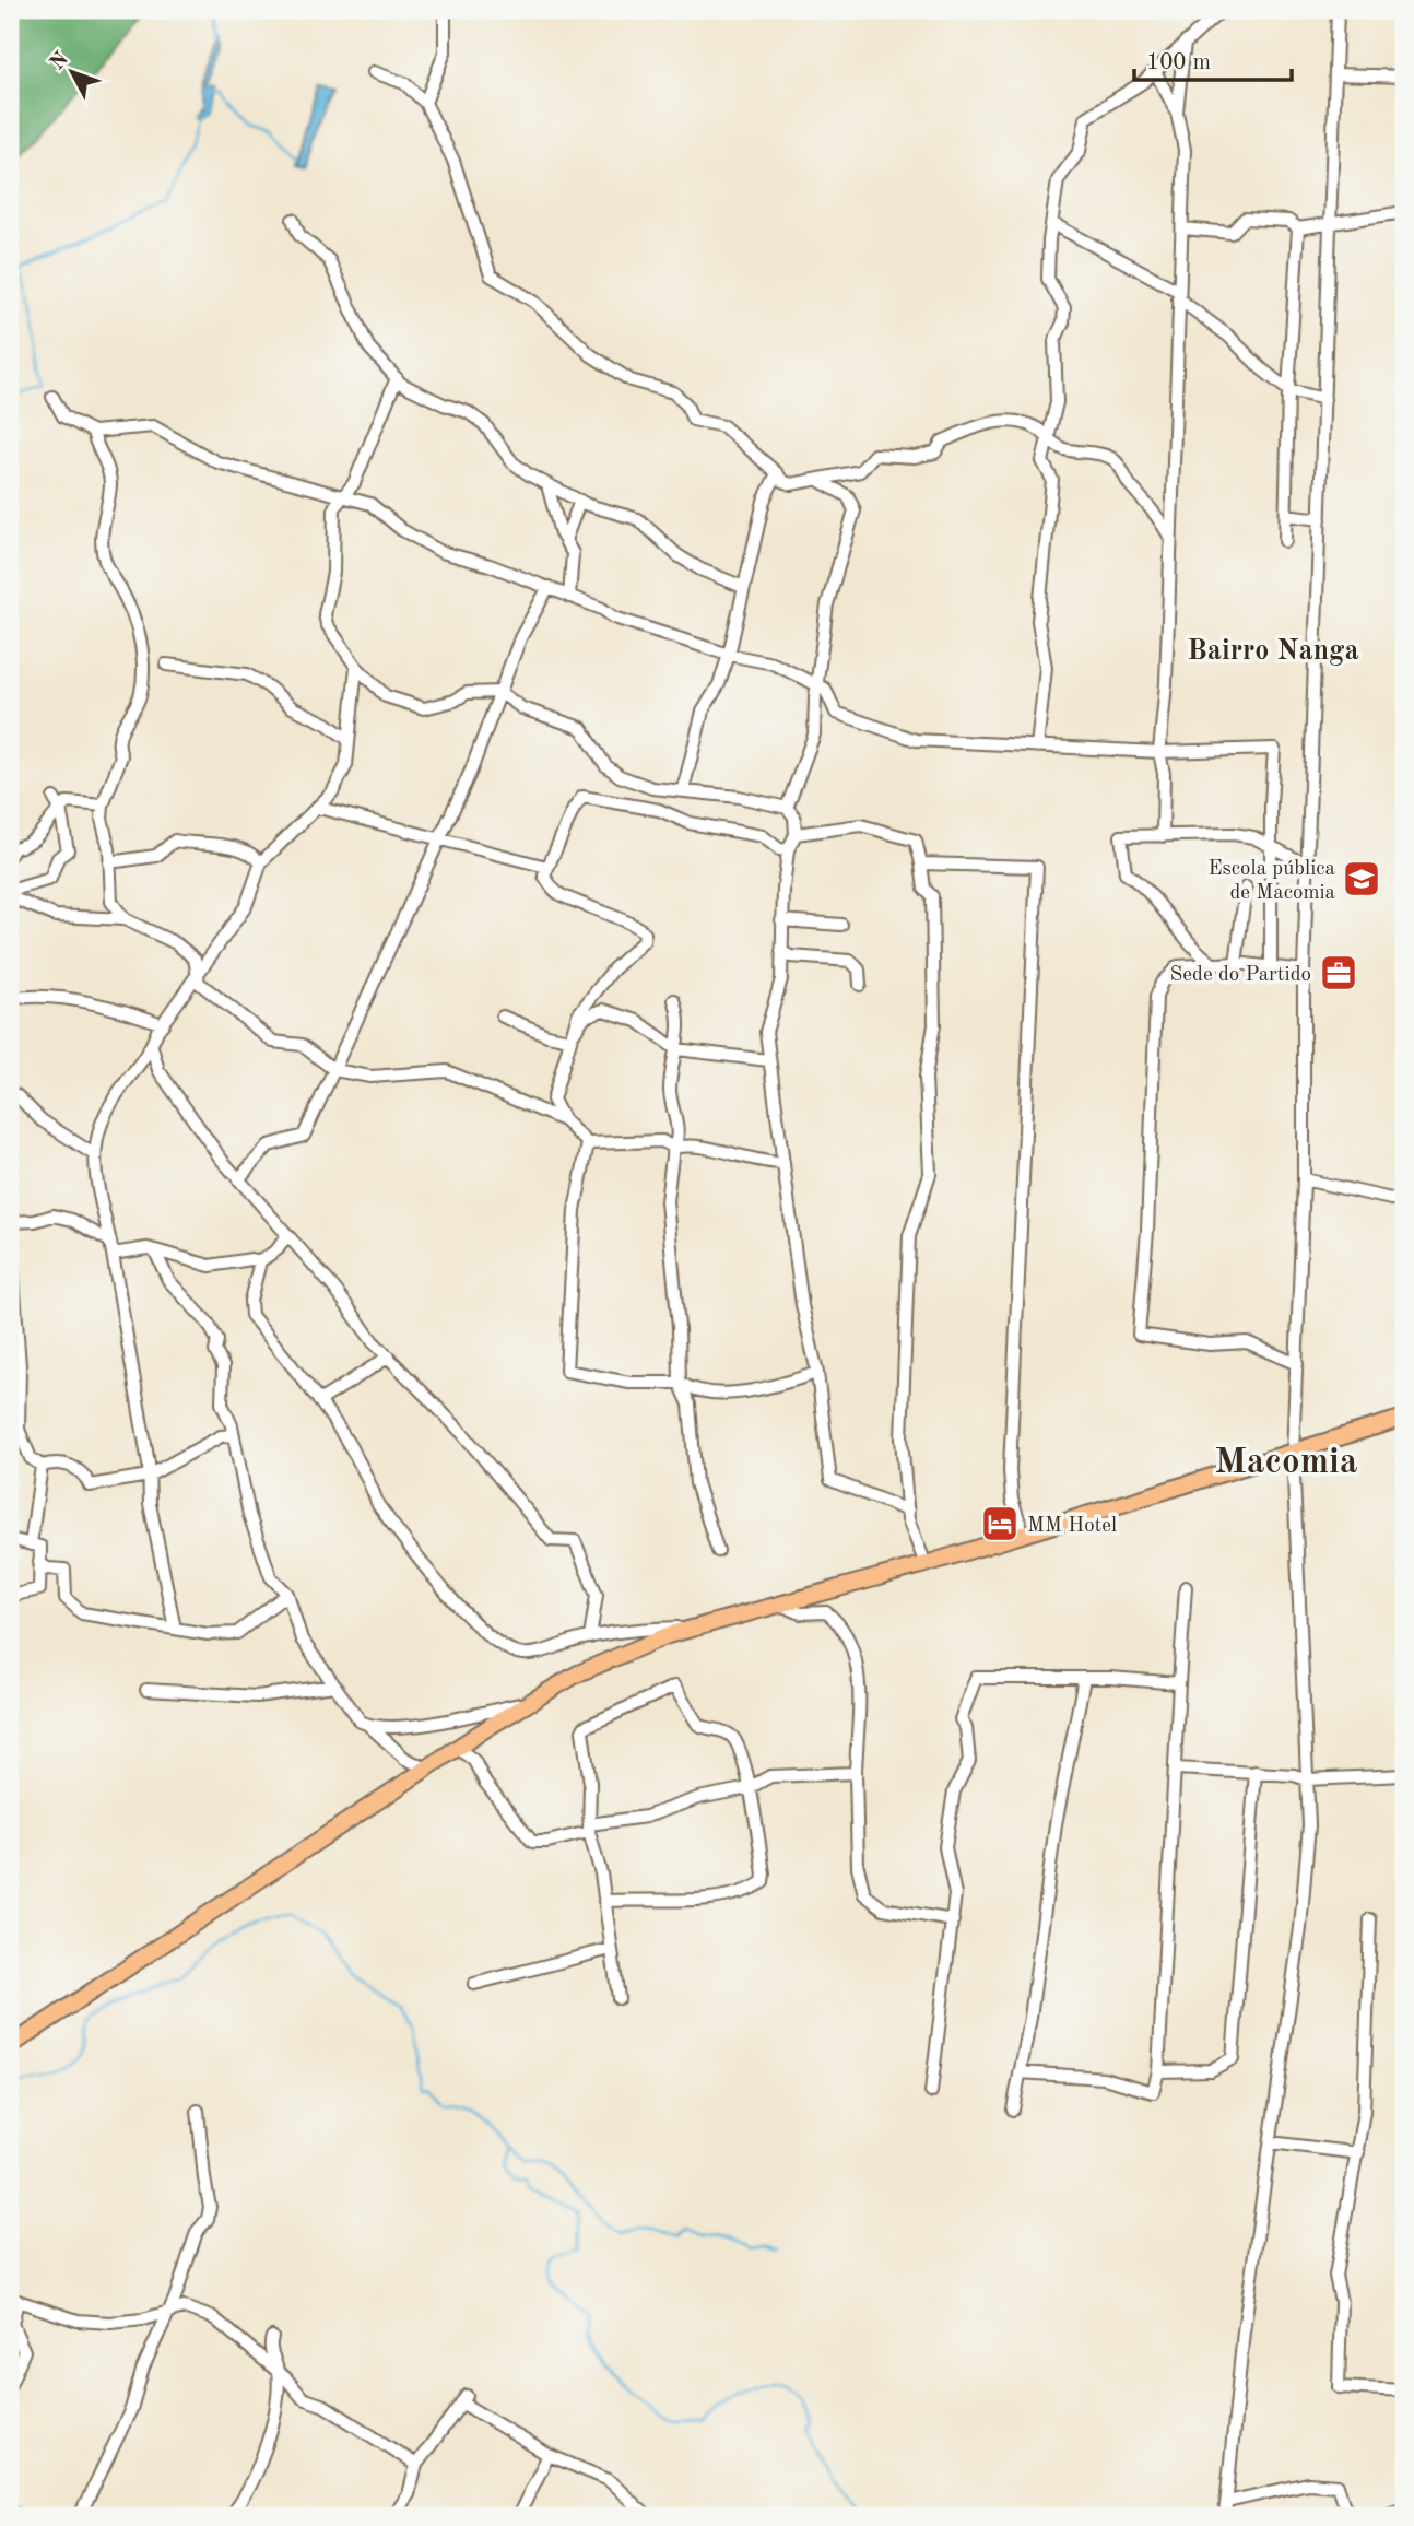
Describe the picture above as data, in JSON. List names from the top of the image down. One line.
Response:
{"districts":["Bairro Nanga","Macomia"],"places":{"school or university":["Escola pública de Macomia"],"office":["Sede do Partido"],"hotel":["MM Hotel"]},"scale_bar":"100 m","north":"top left"}
